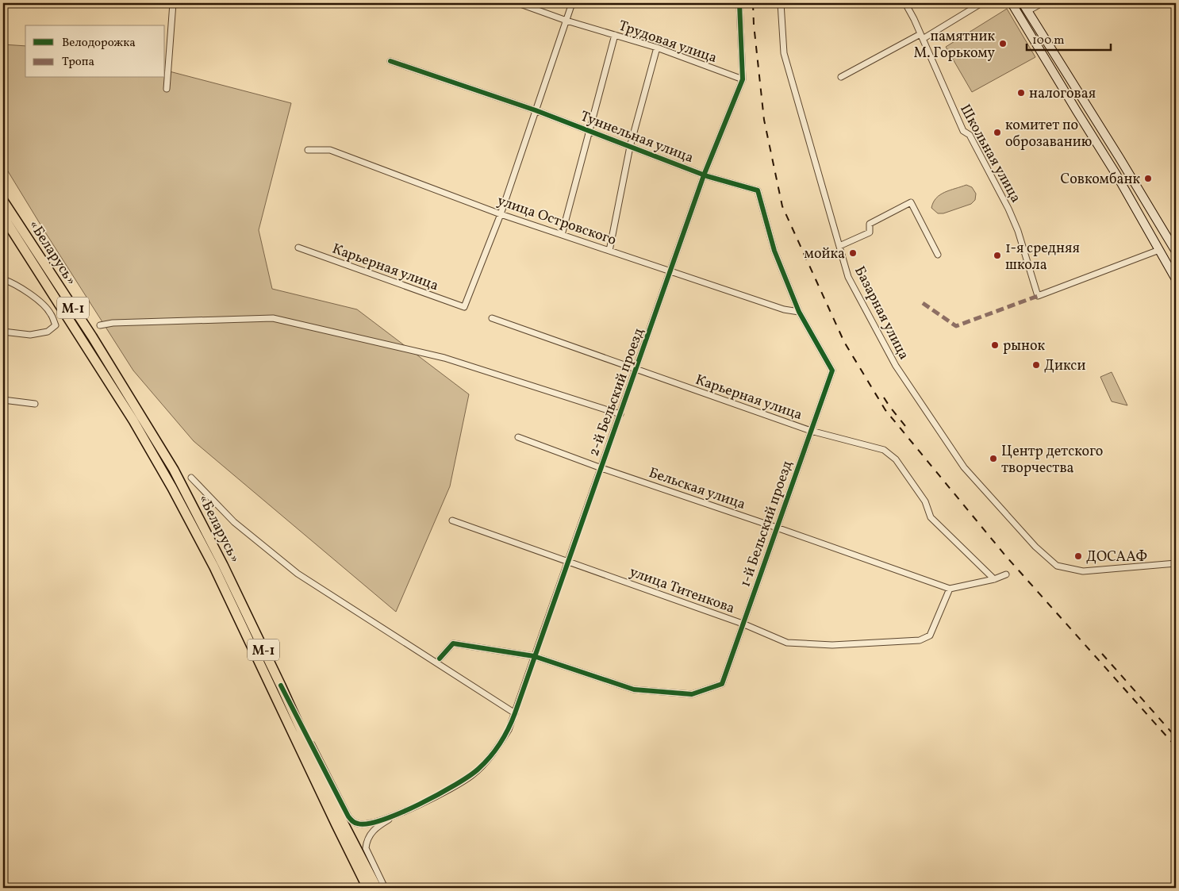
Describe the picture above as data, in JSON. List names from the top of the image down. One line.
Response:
{"streets":{"highway":["«Беларусь»","М-1"],"street":["Трудовая улица","Туннельная улица","Школьная улица","улица Островского","Карьерная улица","Базарная улица","2-й Бельский проезд","Бельская улица","1-й Бельский проезд","улица Титенкова"]},"crossings":[["Трудовая улица","2-й Бельский проезд"],["Туннельная улица","улица Островского"],["Туннельная улица","2-й Бельский проезд"],["Туннельная улица","1-й Бельский проезд"],["улица Островского","Карьерная улица"],["улица Островского","2-й Бельский проезд"],["Карьерная улица","2-й Бельский проезд"],["Карьерная улица","1-й Бельский проезд"],["2-й Бельский проезд","Бельская улица"],["2-й Бельский проезд","1-й Бельский проезд"],["2-й Бельский проезд","улица Титенкова"],["Бельская улица","1-й Бельский проезд"],["Бельская улица","улица Титенкова"],["1-й Бельский проезд","улица Титенкова"]],"places":["памятник М. Горькому","налоговая","комитет по оброзаванию","Совкомбанк","мойка","1-я средняя школа","рынок","Дикси","Центр детского творчества","ДОСААФ"],"legend":["Велодорожка","Тропа"],"scale_bar":"100 m"}
